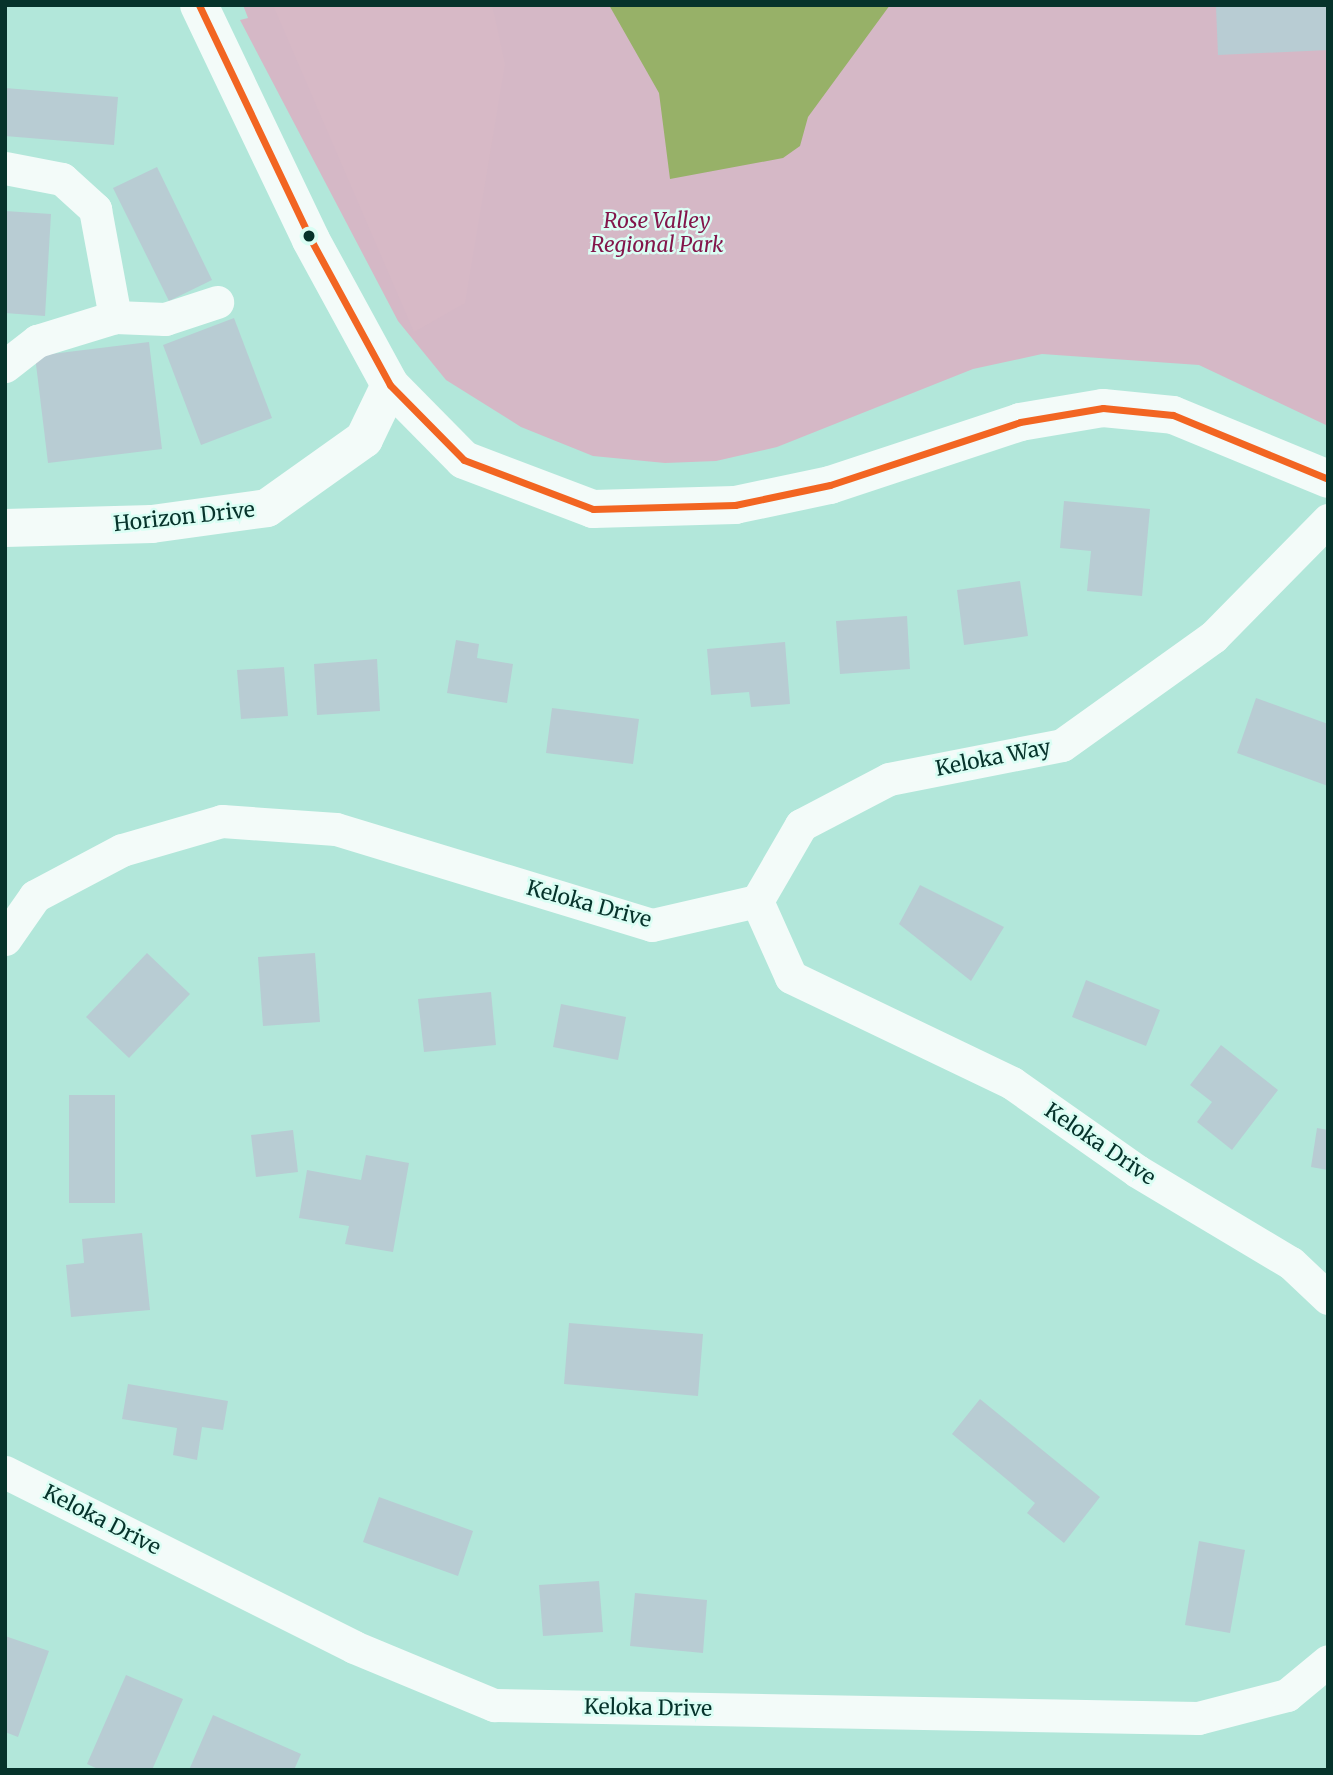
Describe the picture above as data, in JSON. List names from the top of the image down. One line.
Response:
{"streets":{"street":["Horizon Drive","Keloka Way","Keloka Drive"]},"crossings":[["Keloka Way","Keloka Drive"]],"parks":["Rose Valley Regional Park"]}
